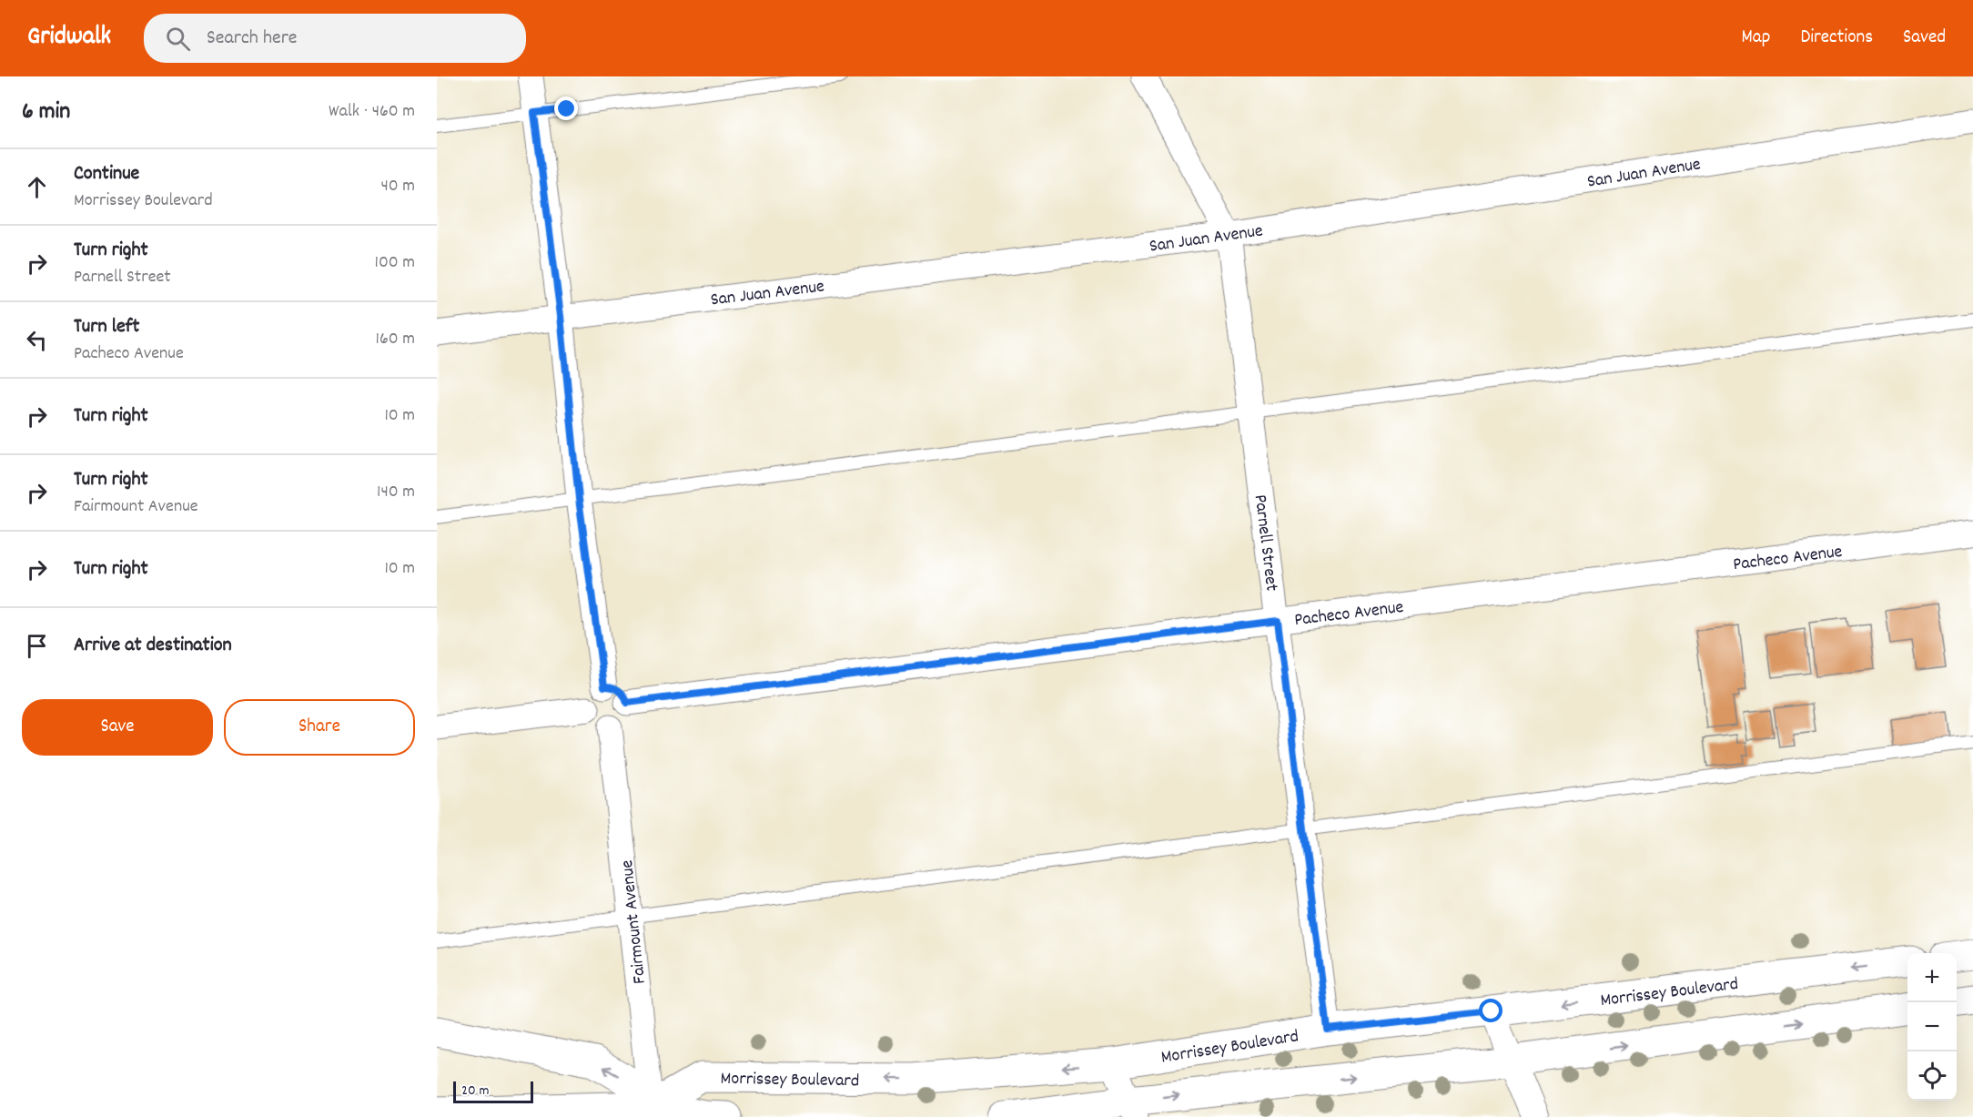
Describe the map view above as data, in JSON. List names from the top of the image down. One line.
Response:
{"streets":{"main road":["Morrissey Boulevard"],"street":["San Juan Avenue","Parnell Street","Pacheco Avenue","Fairmount Avenue"]},"crossings":[["San Juan Avenue","Parnell Street"],["Parnell Street","Pacheco Avenue"],["Parnell Street","Morrissey Boulevard"],["Pacheco Avenue","Fairmount Avenue"],["Fairmount Avenue","Morrissey Boulevard"]],"scale_bar":"20 m","page":{"header":"Gridwalk","search":"Search here","nav":["Map","Directions","Saved"],"heading":["6 min","Walk · 460 m"],"list":[["Continue","Morrissey Boulevard","40 m"],["Turn right","Parnell Street","100 m"],["Turn left","Pacheco Avenue","160 m"],["Turn right","10 m"],["Turn right","Fairmount Avenue","140 m"],["Turn right","10 m"],"Arrive at destination"],"buttons":["Save","Share"],"map_buttons":["+","−"],"scale":"20 m"}}
